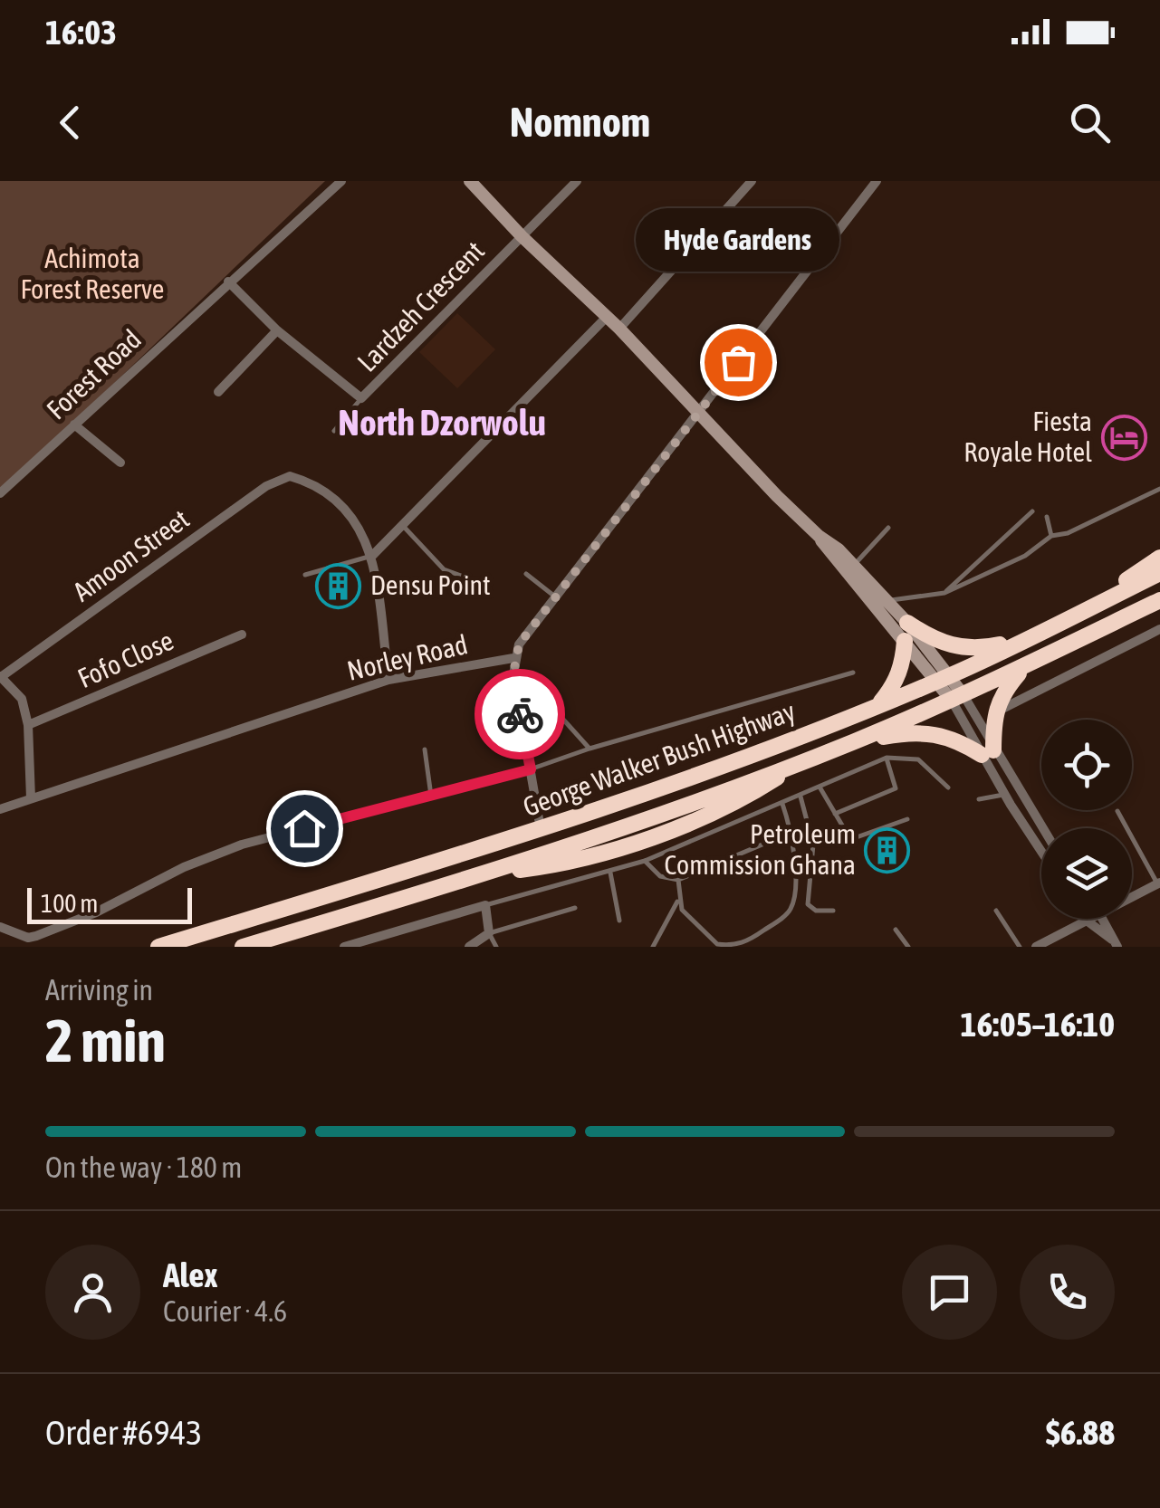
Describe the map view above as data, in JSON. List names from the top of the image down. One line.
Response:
{"streets":{"highway":["George Walker Bush Highway"],"street":["Lardzeh Crescent","Forest Road","Amoon Street","Norley Road","Fofo Close"]},"crossings":[["Lardzeh Crescent","Forest Road"]],"districts":["North Dzorwolu"],"parks":["Achimota Forest Reserve"],"places":{"other":["Hyde Gardens"],"hotel":["Fiesta Royale Hotel"],"building":["Densu Point","Petroleum Commission Ghana"]},"scale_bar":"100 m","page":{"status":"16:03","header":"Nomnom","bubble":"Hyde Gardens","scale":"100 m","heading":["2 min","Arriving in","16:05–16:10"],"panel":["Alex","Courier · 4.6","Order #6943","$6.88"],"bar":"On the way · 180 m"}}
